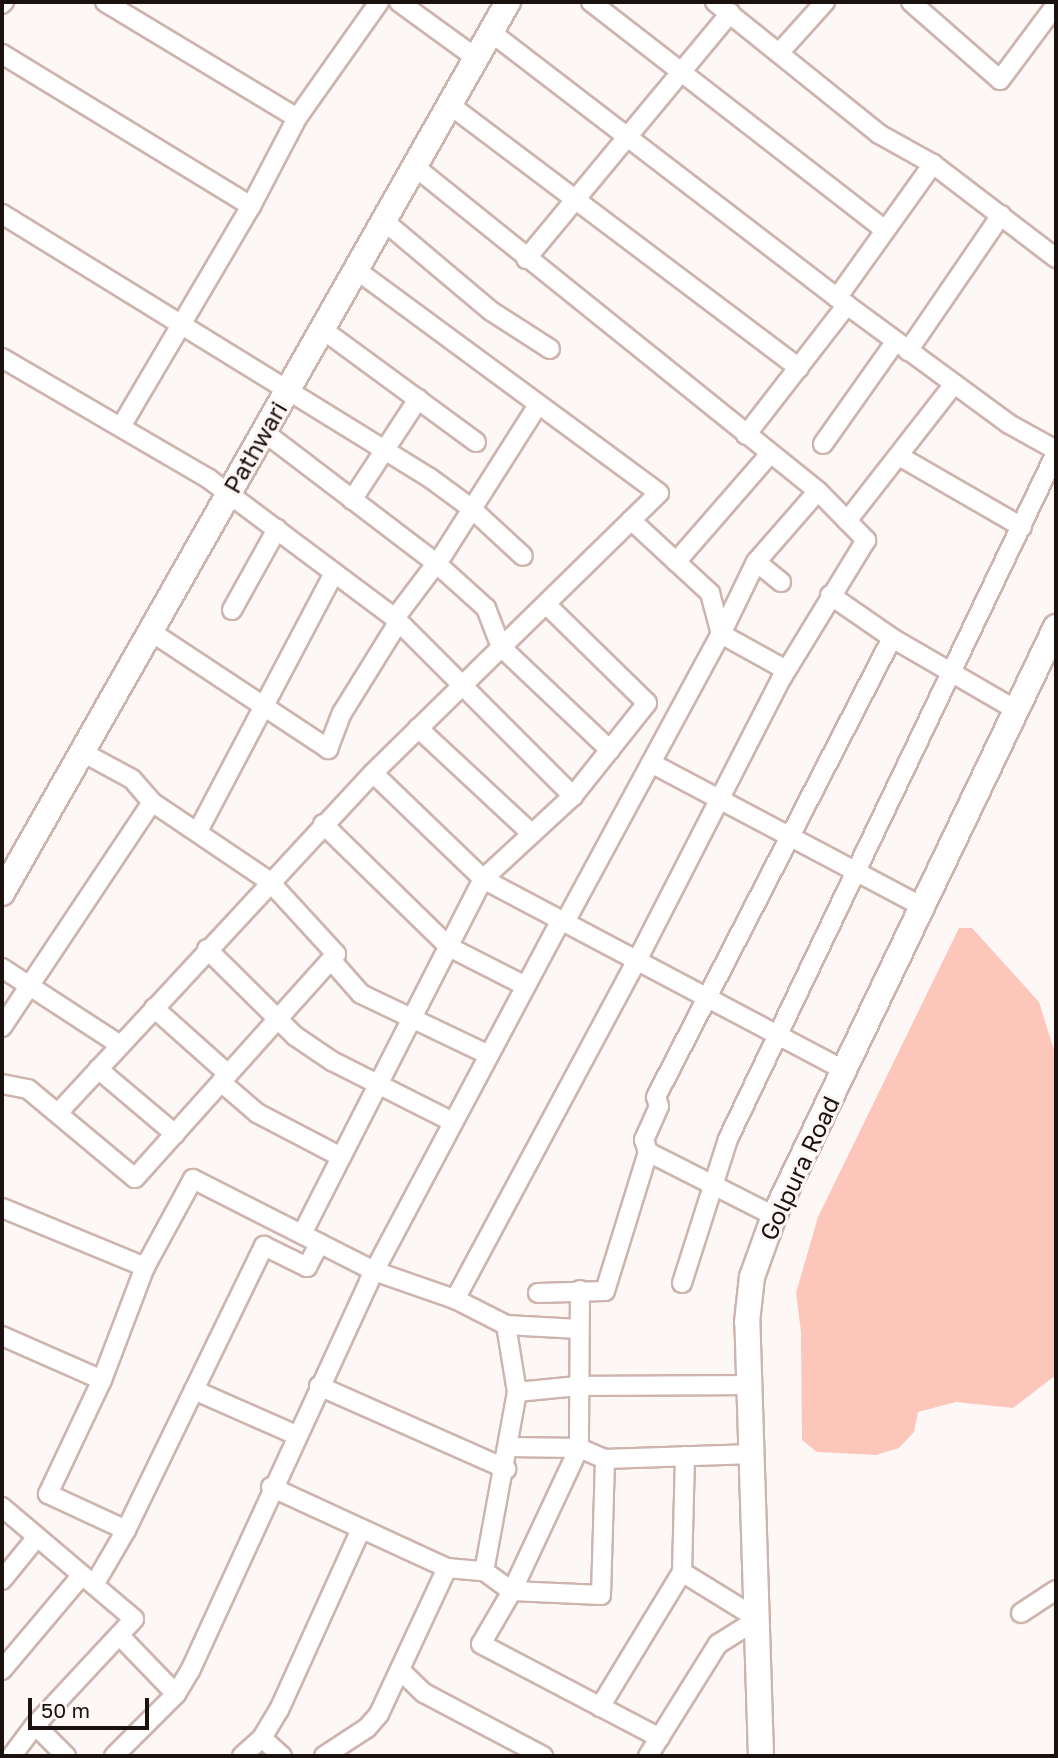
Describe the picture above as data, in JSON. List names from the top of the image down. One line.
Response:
{"streets":{"street":["Pathwari","Golpura Road"]},"scale_bar":"50 m"}
